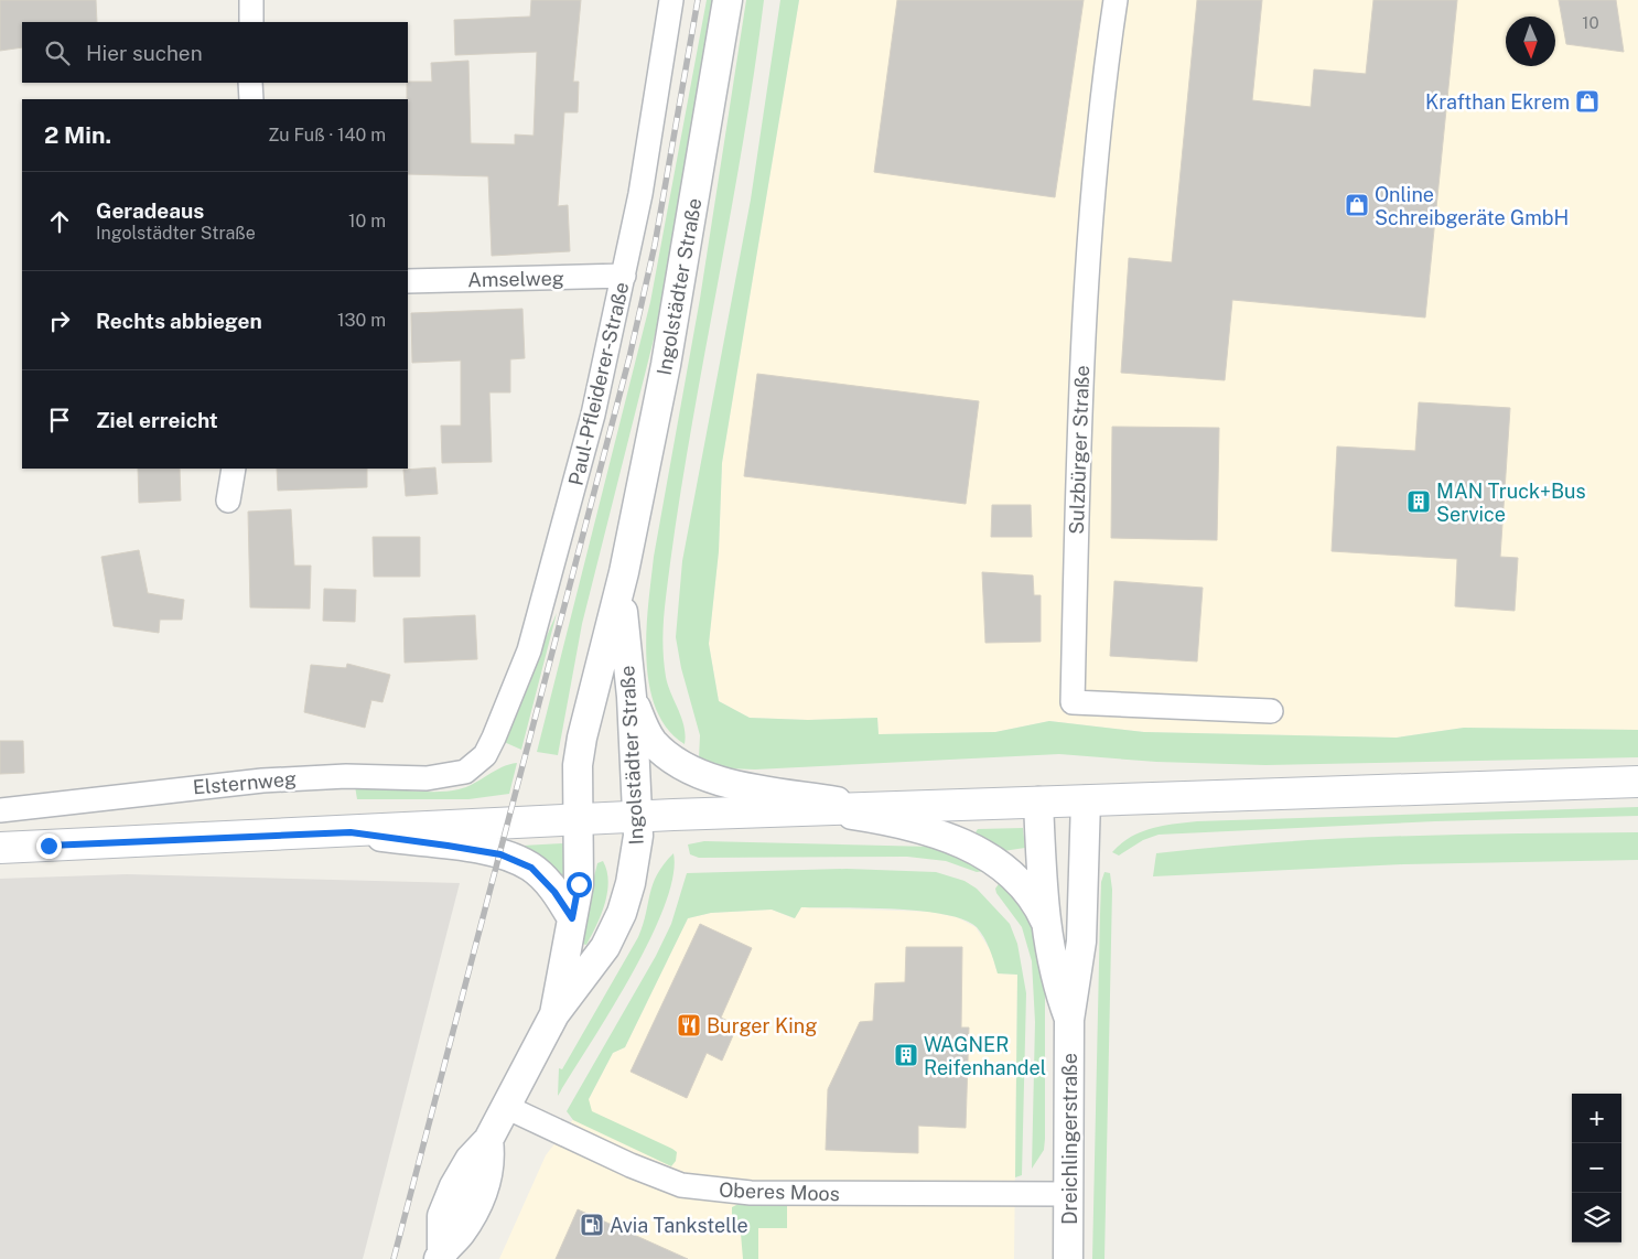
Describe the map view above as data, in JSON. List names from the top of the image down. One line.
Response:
{"streets":{"street":["Amselweg","Ingolstädter Straße","Paul-Pfleiderer-Straße","Sulzbürger Straße","Elsternweg","Dreichlingerstraße","Oberes Moos"]},"crossings":[["Amselweg","Paul-Pfleiderer-Straße"],["Ingolstädter Straße","Oberes Moos"],["Paul-Pfleiderer-Straße","Elsternweg"],["Dreichlingerstraße","Oberes Moos"]],"places":{"shop":["Krafthan Ekrem","Online Schreibgeräte GmbH"],"building":["MAN Truck+Bus Service","WAGNER Reifenhandel"],"restaurant":["Burger King"],"fuel station":["Avia Tankstelle"]},"house_numbers":["10"],"north":"bottom","page":{"search":"Hier suchen","heading":["2 Min.","Zu Fuß · 140 m"],"list":[["Geradeaus","Ingolstädter Straße","10 m"],["Rechts abbiegen","130 m"],"Ziel erreicht"],"map_buttons":["+","−"]}}
